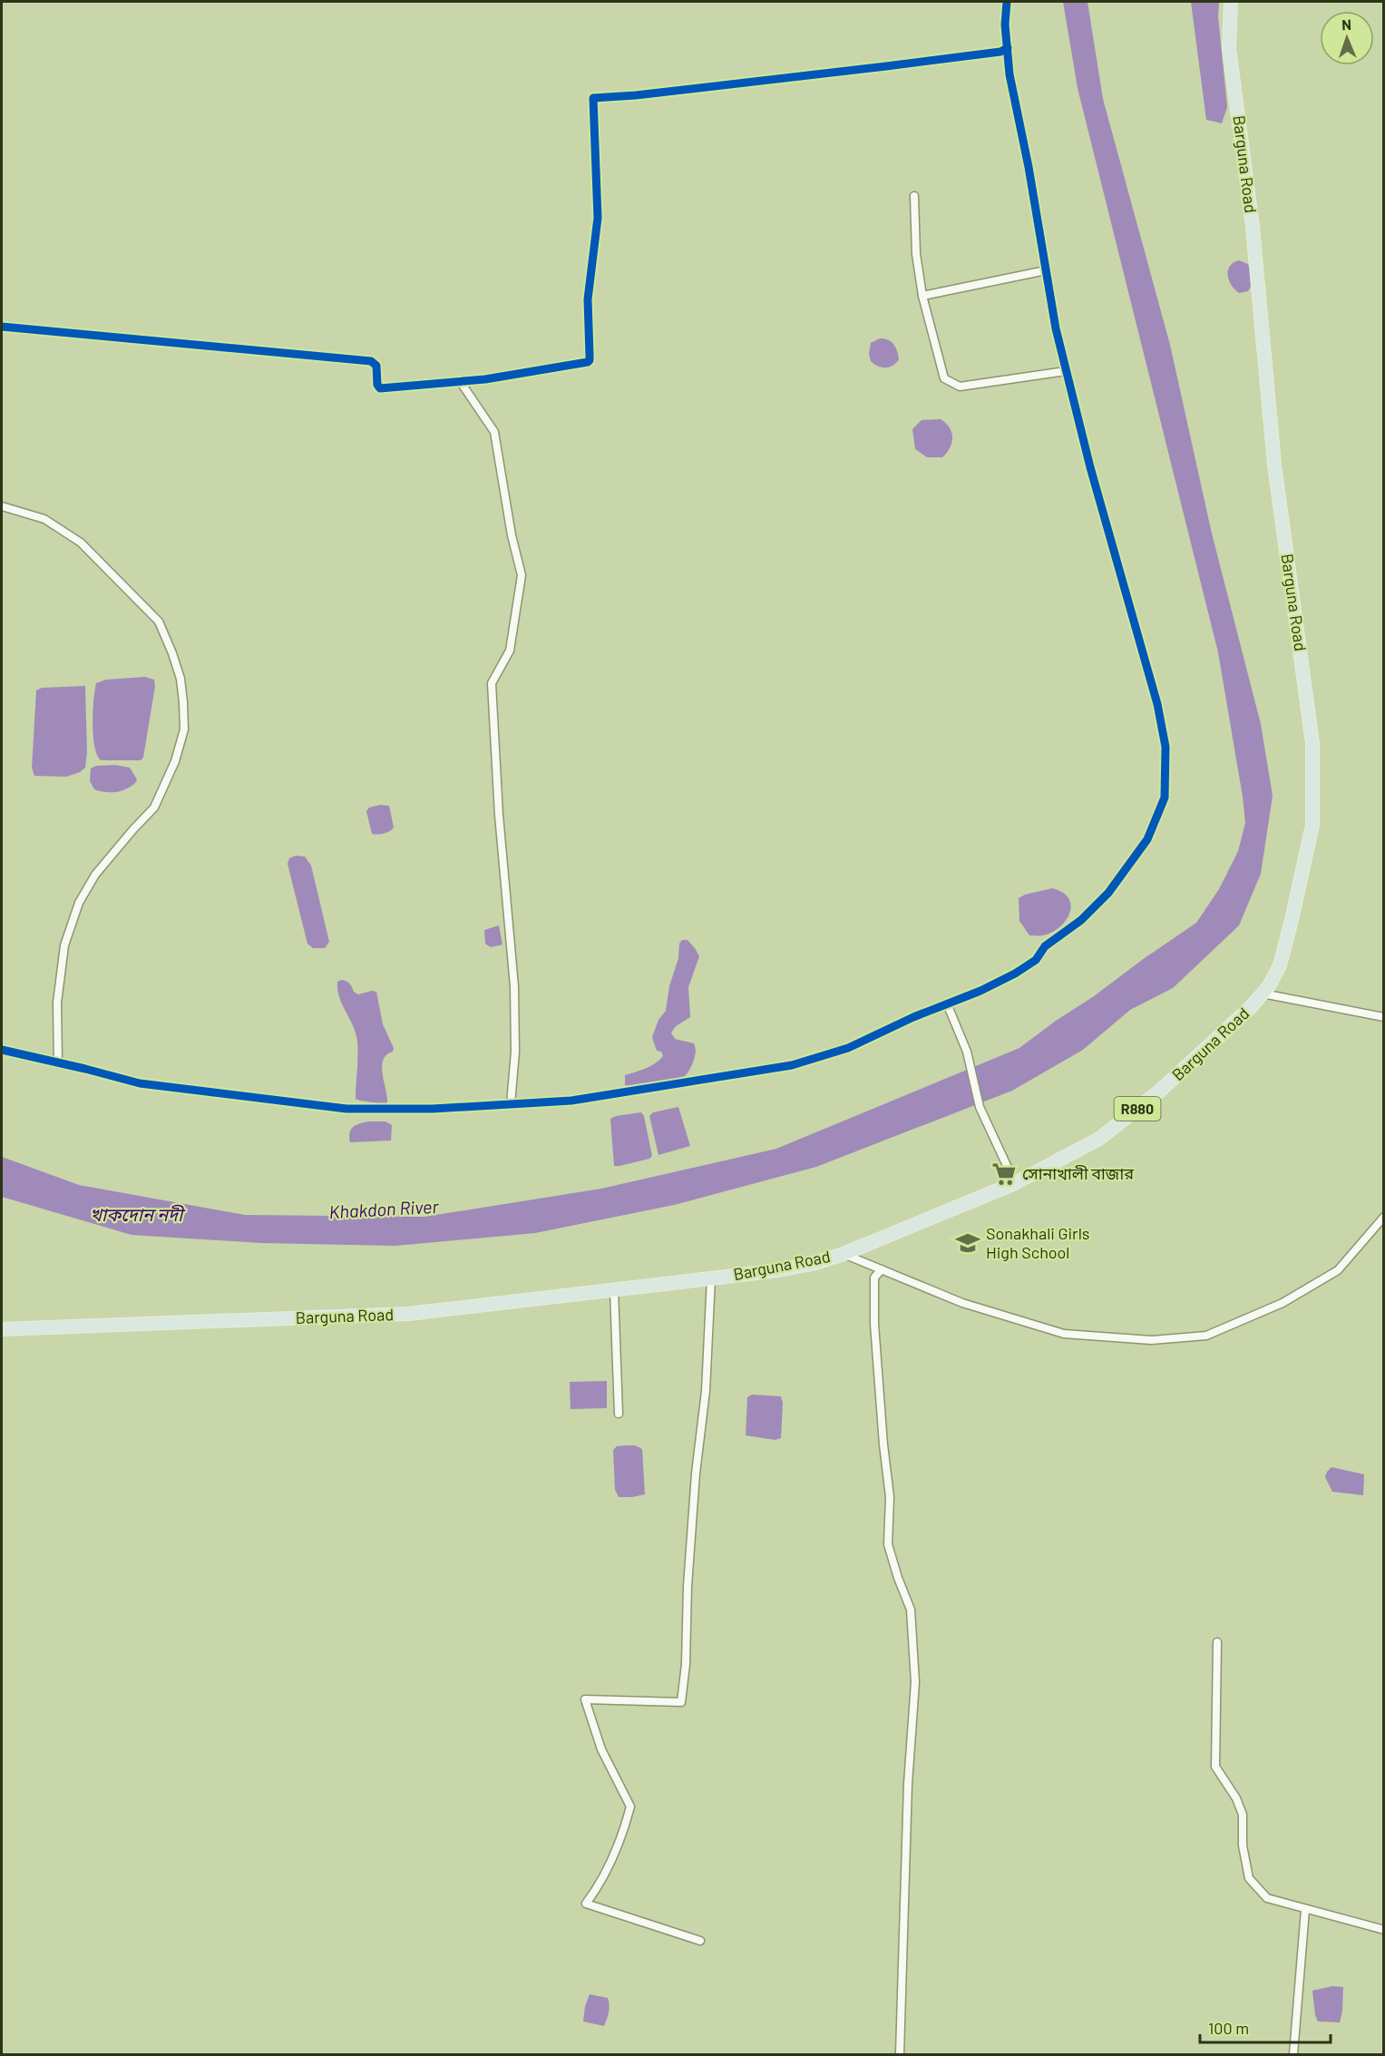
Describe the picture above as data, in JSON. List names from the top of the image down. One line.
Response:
{"streets":{"main road":["Barguna Road","R880"]},"water":["Khakdon River","খাকদোন নদী"],"places":{"supermarket":["সোনাখালী বাজার"],"school or university":["Sonakhali Girls High School"]},"scale_bar":"100 m","north":"top"}
